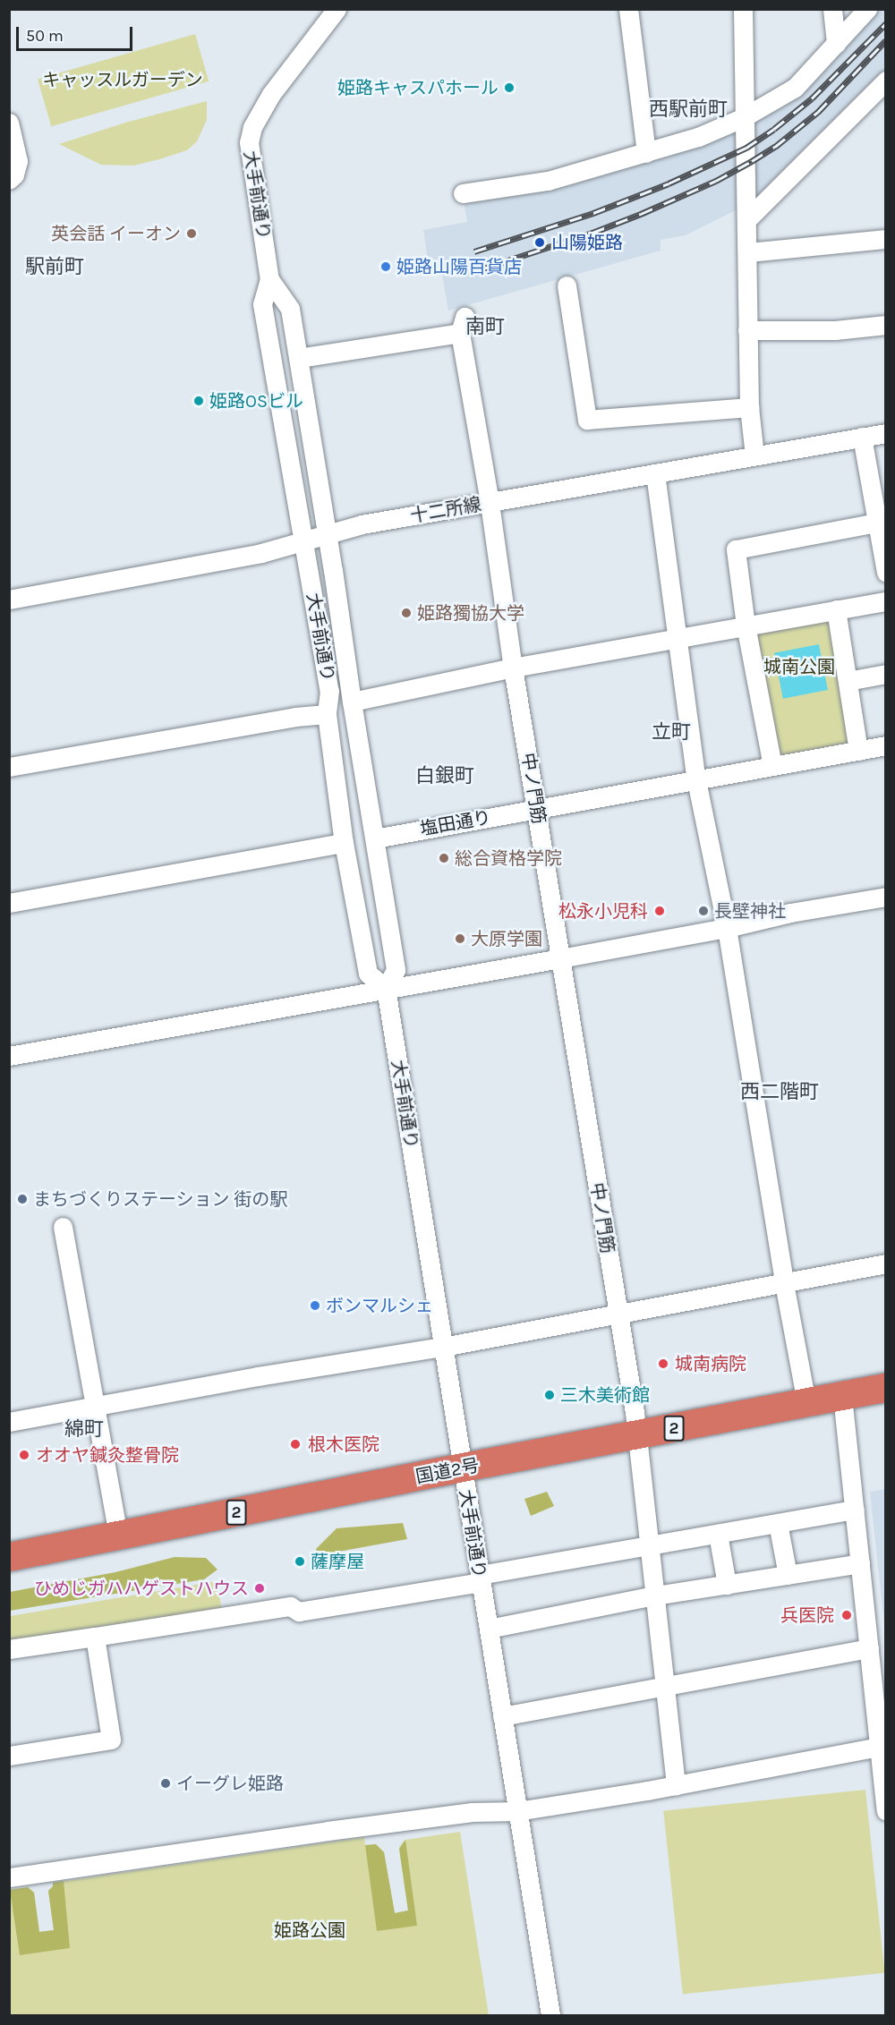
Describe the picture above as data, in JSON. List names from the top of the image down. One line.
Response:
{"streets":{"highway":["2","国道2号"],"street":["大手前通り","十二所線","中ノ門筋","塩田通り"]},"crossings":[["大手前通り","十二所線"],["大手前通り","中ノ門筋"],["大手前通り","塩田通り"],["大手前通り","国道2号"],["十二所線","中ノ門筋"],["中ノ門筋","塩田通り"],["中ノ門筋","国道2号"]],"districts":["西駅前町","駅前町","南町","立町","白銀町","西二階町","綿町"],"parks":["キャッスルガーデン","城南公園","姫路公園"],"places":["姫路キャスパホール","英会話 イーオン","山陽姫路","姫路山陽百貨店","姫路OSビル","姫路獨協大学","総合資格学院","松永小児科","長壁神社","大原学園","まちづくりステーション 街の駅","ボンマルシェ","城南病院","三木美術館","根木医院","オオヤ鍼灸整骨院","薩摩屋","ひめじガハハゲストハウス","兵医院","イーグレ姫路"],"scale_bar":"50 m"}
